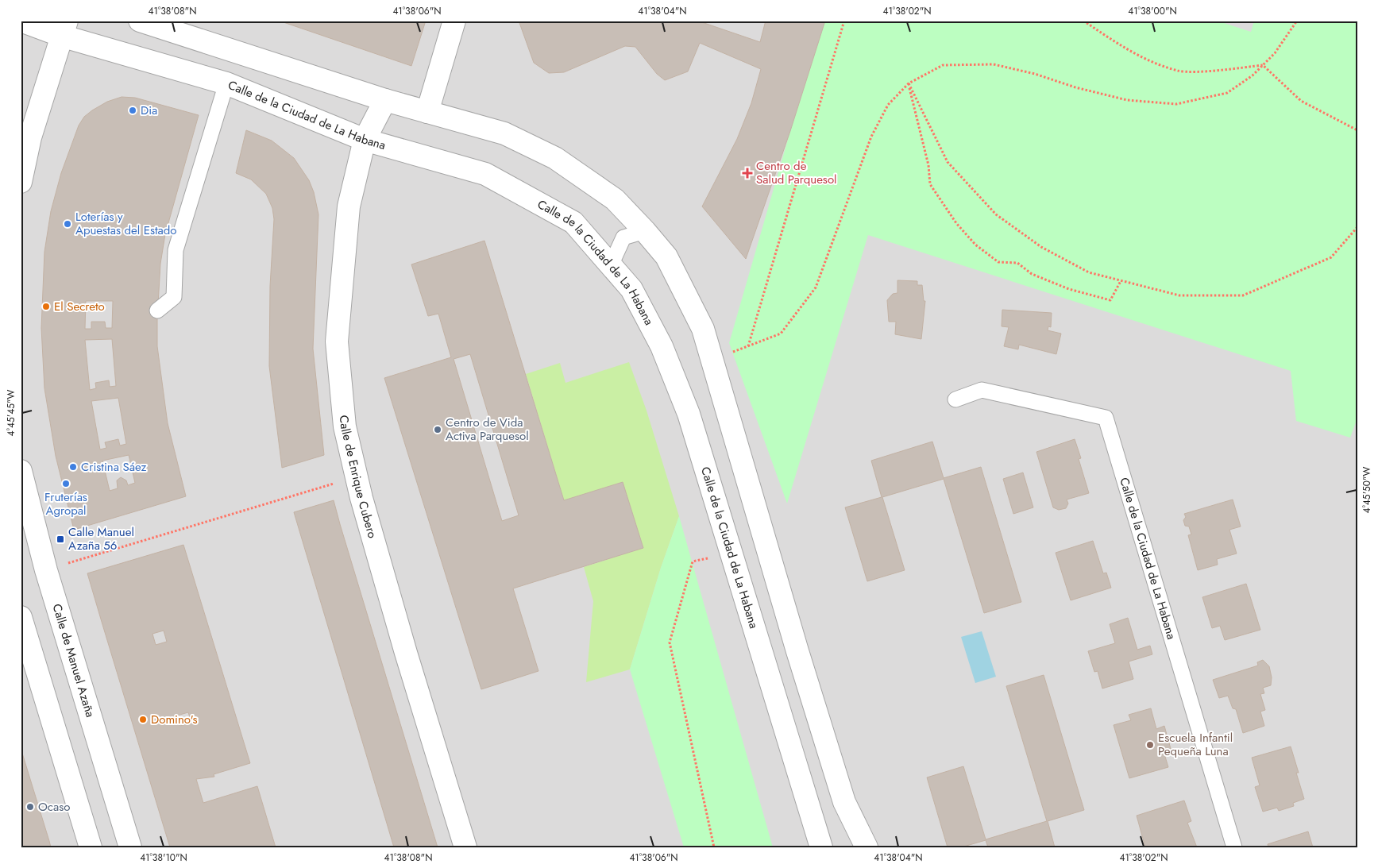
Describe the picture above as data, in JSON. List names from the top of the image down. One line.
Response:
{"streets":{"street":["Calle de la Ciudad de La Habana","Calle de Enrique Cubero","Calle de Manuel Azaña"]},"crossings":[["Calle de la Ciudad de La Habana","Calle de Enrique Cubero"]],"places":{"other":["Dia","Loterías y Apuestas del Estado","El Secreto","Centro de Vida Activa Parquesol","Cristina Sáez","Fruterías Agropal","Domino's","Escuela Infantil Pequeña Luna","Ocaso"],"health":["Centro de Salud Parquesol"],"transit":["Calle Manuel Azaña 56"]},"coordinates":["41°38'08\"N","41°38'06\"N","41°38'04\"N","41°38'02\"N","41°38'00\"N","4°45'45\"W","4°45'50\"W","41°38'10\"N"]}
